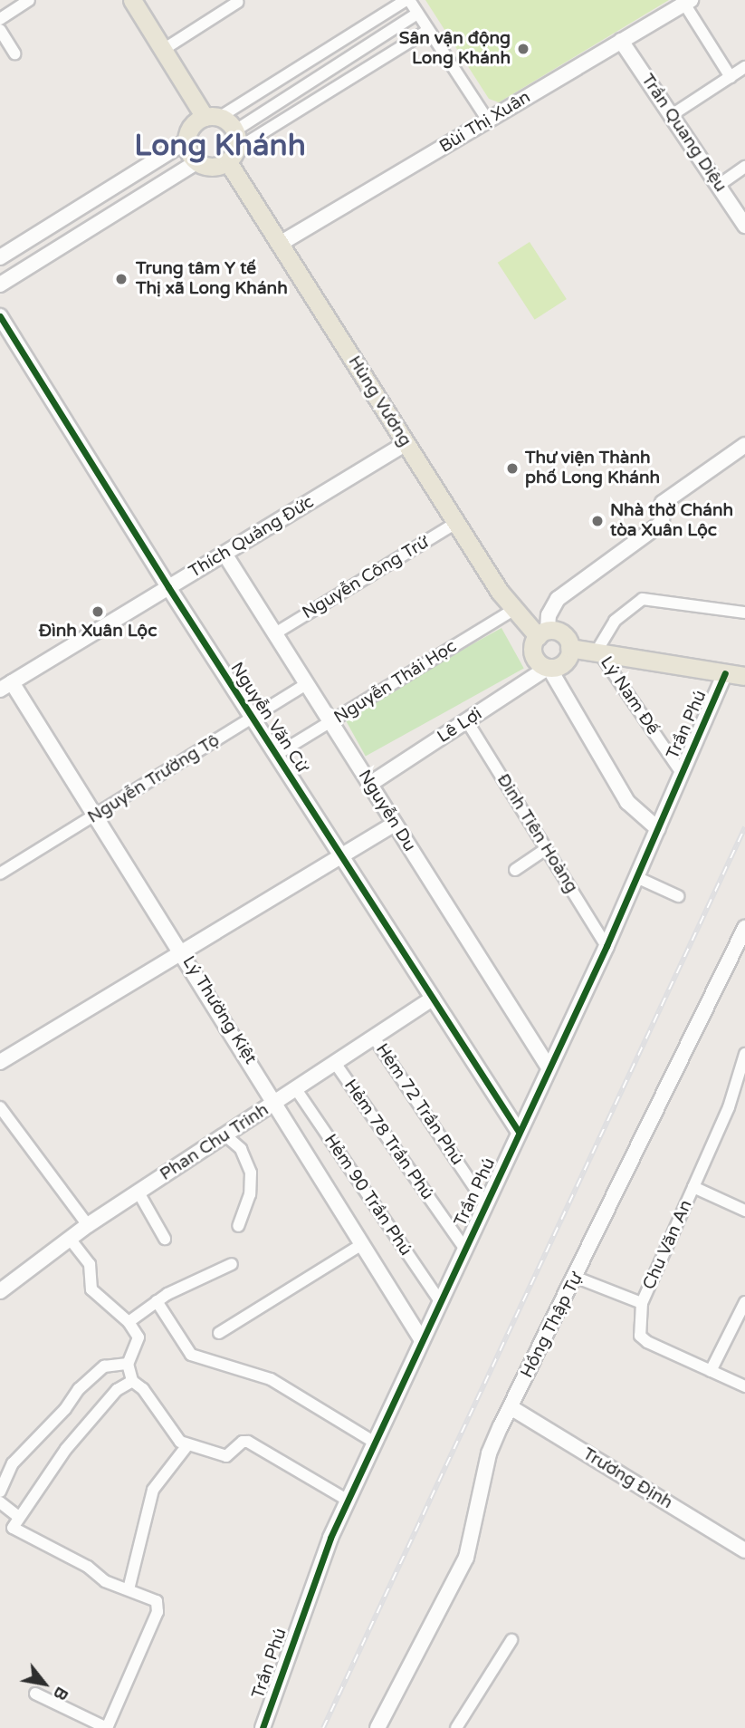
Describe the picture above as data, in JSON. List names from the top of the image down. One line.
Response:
{"streets":{"main road":["Hùng Vương"],"street":["Bùi Thị Xuân","Trần Quang Diệu","Thích Quảng Đức","Nguyễn Công Trứ","Nguyễn Thái Học","Lý Nam Đế","Nguyễn Văn Cừ","Trần Phú","Lê Lợi","Nguyễn Trường Tộ","Nguyễn Du","Đinh Tiên Hoàng","Lý Thường Kiệt","Hẻm 72 Trần Phú","Hẻm 78 Trần Phú","Phan Chu Trinh","Hẻm 90 Trần Phú","Chu Văn An","Hồng Thập Tự","Trương Định"]},"crossings":[["Bùi Thị Xuân","Trần Quang Diệu"],["Bùi Thị Xuân","Hùng Vương"],["Hùng Vương","Thích Quảng Đức"],["Hùng Vương","Nguyễn Công Trứ"],["Hùng Vương","Nguyễn Thái Học"],["Hùng Vương","Lê Lợi"],["Thích Quảng Đức","Nguyễn Văn Cừ"],["Thích Quảng Đức","Nguyễn Du"],["Thích Quảng Đức","Lý Thường Kiệt"],["Nguyễn Công Trứ","Nguyễn Du"],["Nguyễn Thái Học","Nguyễn Văn Cừ"],["Nguyễn Thái Học","Nguyễn Du"],["Lý Nam Đế","Trần Phú"],["Nguyễn Văn Cừ","Trần Phú"],["Nguyễn Văn Cừ","Nguyễn Trường Tộ"],["Nguyễn Văn Cừ","Phan Chu Trinh"],["Trần Phú","Nguyễn Du"],["Trần Phú","Đinh Tiên Hoàng"],["Trần Phú","Lý Thường Kiệt"],["Trần Phú","Hẻm 72 Trần Phú"],["Trần Phú","Hẻm 78 Trần Phú"],["Trần Phú","Hẻm 90 Trần Phú"],["Lê Lợi","Nguyễn Du"],["Lê Lợi","Đinh Tiên Hoàng"],["Nguyễn Trường Tộ","Nguyễn Du"],["Nguyễn Trường Tộ","Lý Thường Kiệt"],["Lý Thường Kiệt","Phan Chu Trinh"],["Hẻm 72 Trần Phú","Phan Chu Trinh"],["Hẻm 78 Trần Phú","Phan Chu Trinh"],["Phan Chu Trinh","Hẻm 90 Trần Phú"],["Hồng Thập Tự","Trương Định"]],"districts":["Long Khánh"],"places":["Sân vận động Long Khánh","Trung tâm Y tế Thị xã Long Khánh","Thư viện Thành phố Long Khánh","Nhà thờ Chánh tòa Xuân Lộc","Đình Xuân Lộc"],"north":"bottom right"}
